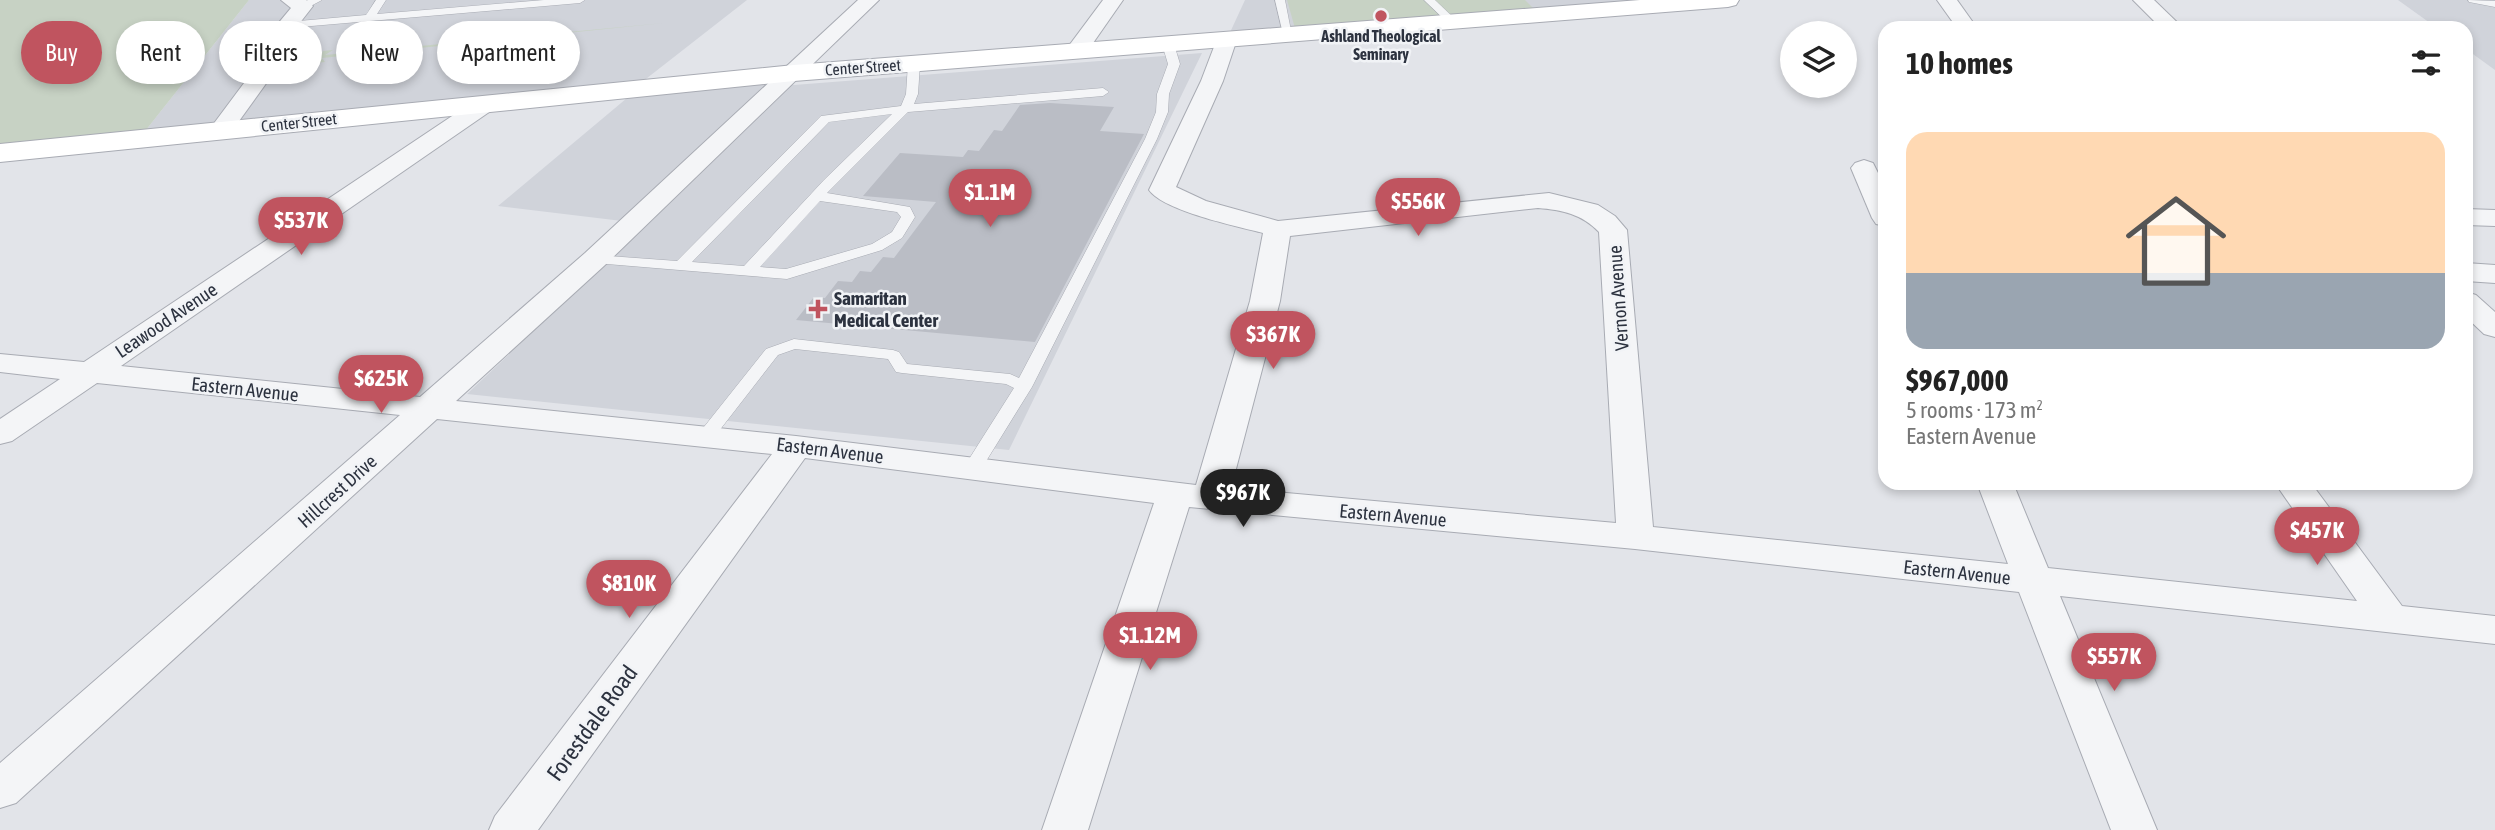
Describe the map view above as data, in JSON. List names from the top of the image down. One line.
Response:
{"streets":{"main road":["Center Street"],"street":["Vernon Avenue","Leawood Avenue","Eastern Avenue","Hillcrest Drive","Forestdale Road"]},"crossings":[["Center Street","Vernon Avenue"],["Center Street","Leawood Avenue"],["Center Street","Hillcrest Drive"],["Vernon Avenue","Eastern Avenue"],["Leawood Avenue","Eastern Avenue"],["Eastern Avenue","Hillcrest Drive"],["Eastern Avenue","Forestdale Road"]],"places":{"other":["Ashland Theological Seminary"],"health":["Samaritan Medical Center"]},"page":{"chip":["Buy","Rent","Filters","New","Apartment"],"heading":"10 homes","list":[{"name":"$967,000","note":"5 rooms · 173 m² · Eastern Avenue"}],"price":["$1.1M","$556K","$537K","$367K","$625K","$967K","$457K","$810K","$1.12M","$557K"]}}
